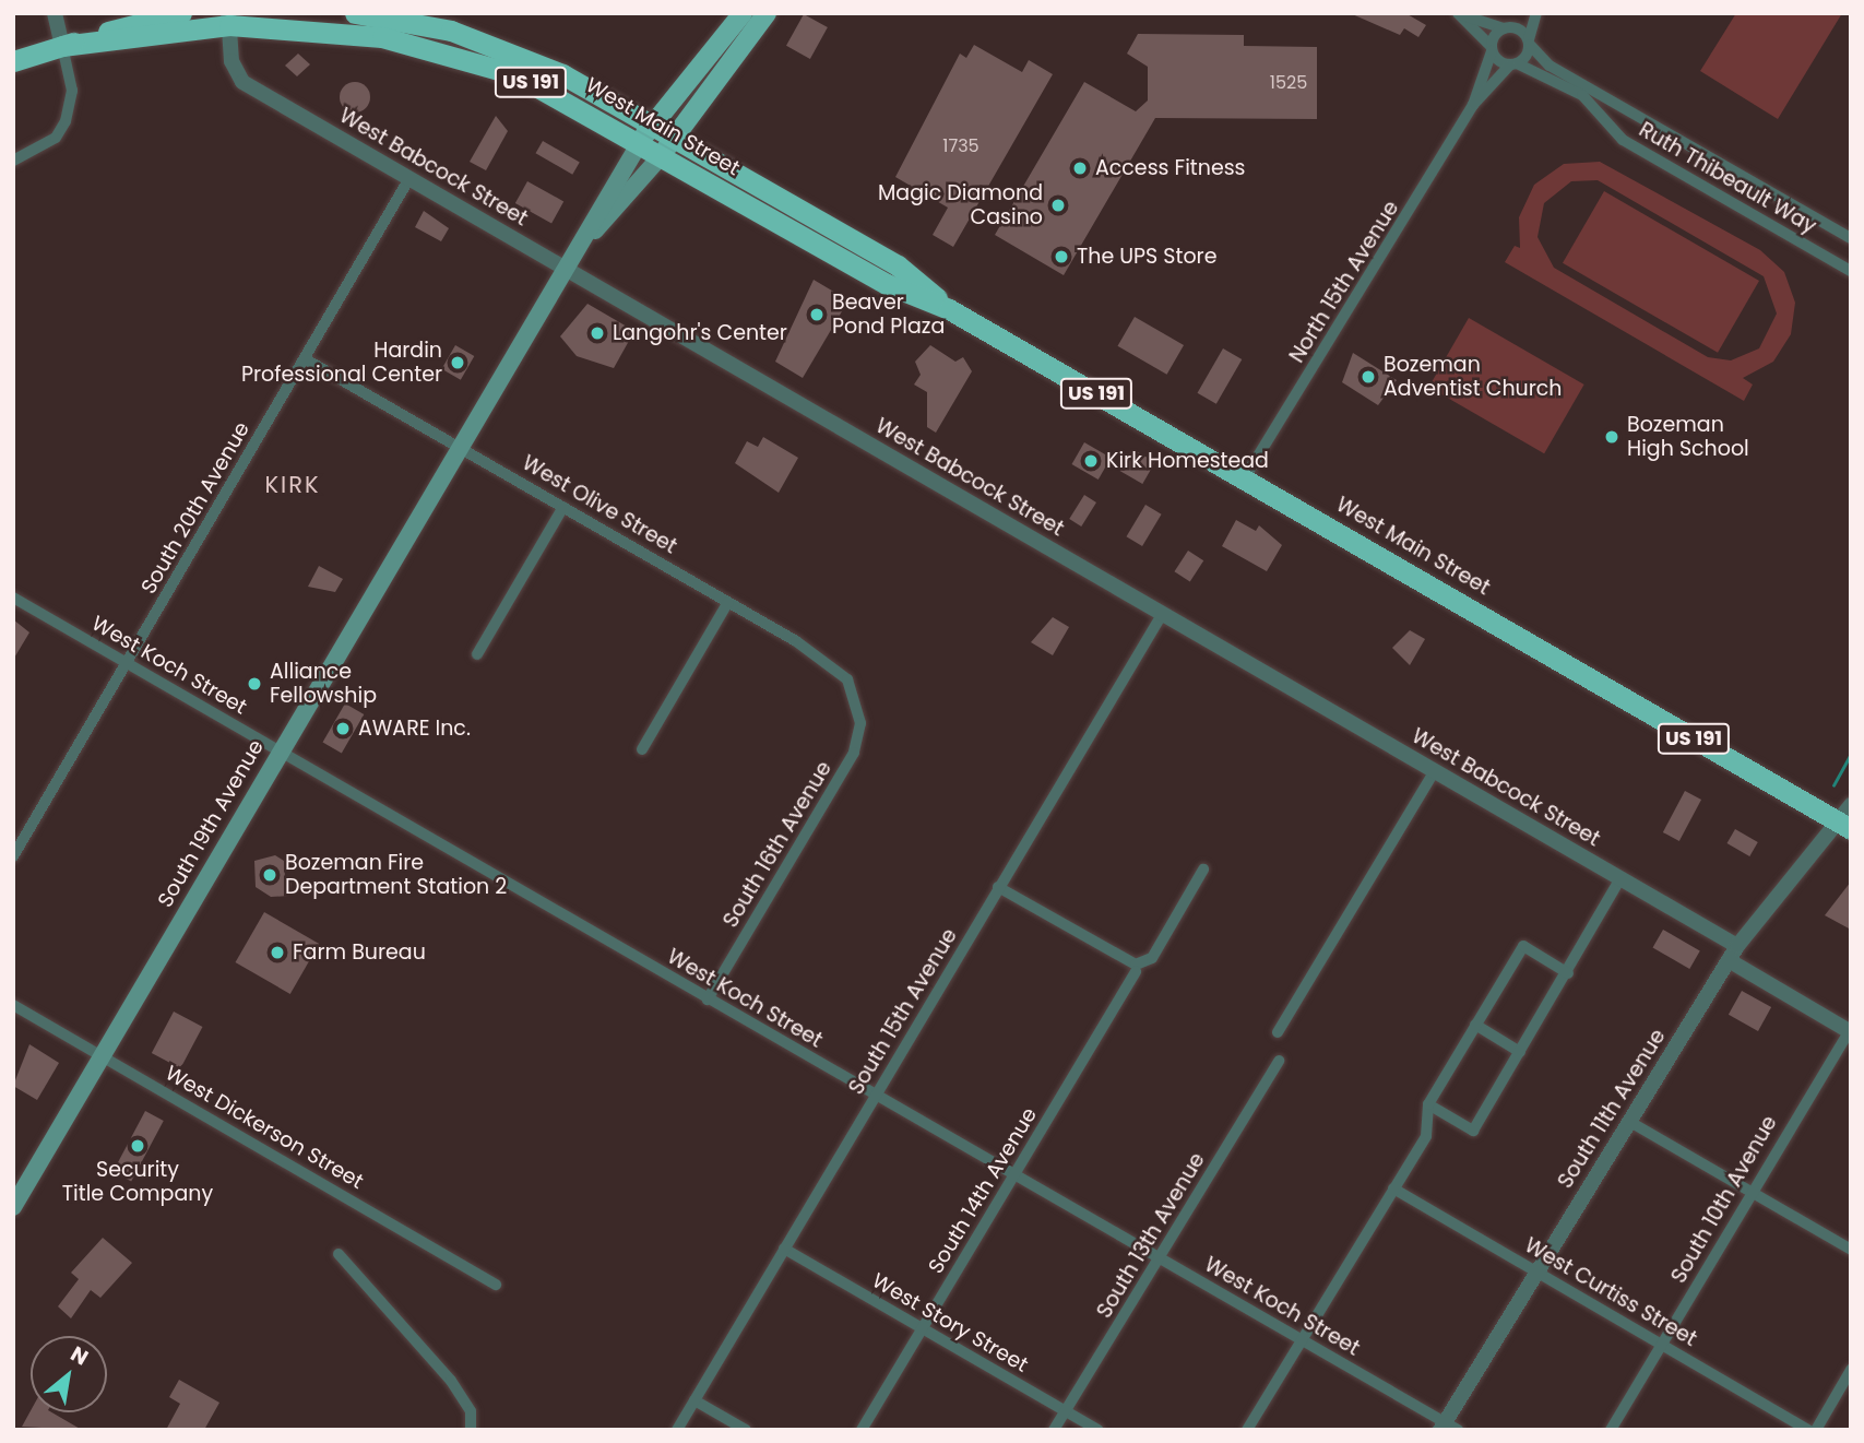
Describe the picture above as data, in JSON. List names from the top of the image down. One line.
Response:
{"streets":{"highway":["US 191","West Main Street"],"main road":["South 19th Avenue"],"street":["West Babcock Street","Ruth Thibeault Way","North 15th Avenue","West Olive Street","South 20th Avenue","West Koch Street","South 16th Avenue","South 15th Avenue","South 11th Avenue","West Dickerson Street","South 14th Avenue","South 10th Avenue","South 13th Avenue","West Curtiss Street","West Story Street"]},"crossings":[["West Main Street","West Babcock Street"],["West Main Street","North 15th Avenue"],["West Main Street","South 19th Avenue"],["West Main Street","South 11th Avenue"],["West Babcock Street","South 20th Avenue"],["West Babcock Street","South 19th Avenue"],["West Babcock Street","South 15th Avenue"],["West Babcock Street","South 11th Avenue"],["Ruth Thibeault Way","North 15th Avenue"],["West Olive Street","South 20th Avenue"],["West Olive Street","South 19th Avenue"],["West Olive Street","South 16th Avenue"],["South 20th Avenue","West Koch Street"],["West Koch Street","South 19th Avenue"],["West Koch Street","South 16th Avenue"],["West Koch Street","South 15th Avenue"],["West Koch Street","South 11th Avenue"],["West Koch Street","South 14th Avenue"],["West Koch Street","South 13th Avenue"],["South 19th Avenue","West Dickerson Street"],["South 15th Avenue","West Story Street"],["South 11th Avenue","West Curtiss Street"],["South 14th Avenue","West Story Street"],["South 10th Avenue","West Curtiss Street"],["South 13th Avenue","West Story Street"]],"districts":["KIRK"],"places":["Access Fitness","Magic Diamond Casino","The UPS Store","Beaver Pond Plaza","Langohr's Center","Hardin Professional Center","Bozeman Adventist Church","Bozeman High School","Kirk Homestead","Alliance Fellowship","AWARE Inc.","Bozeman Fire Department Station 2","Farm Bureau","Security Title Company"],"house_numbers":["1525","1735"],"north":"top right"}
